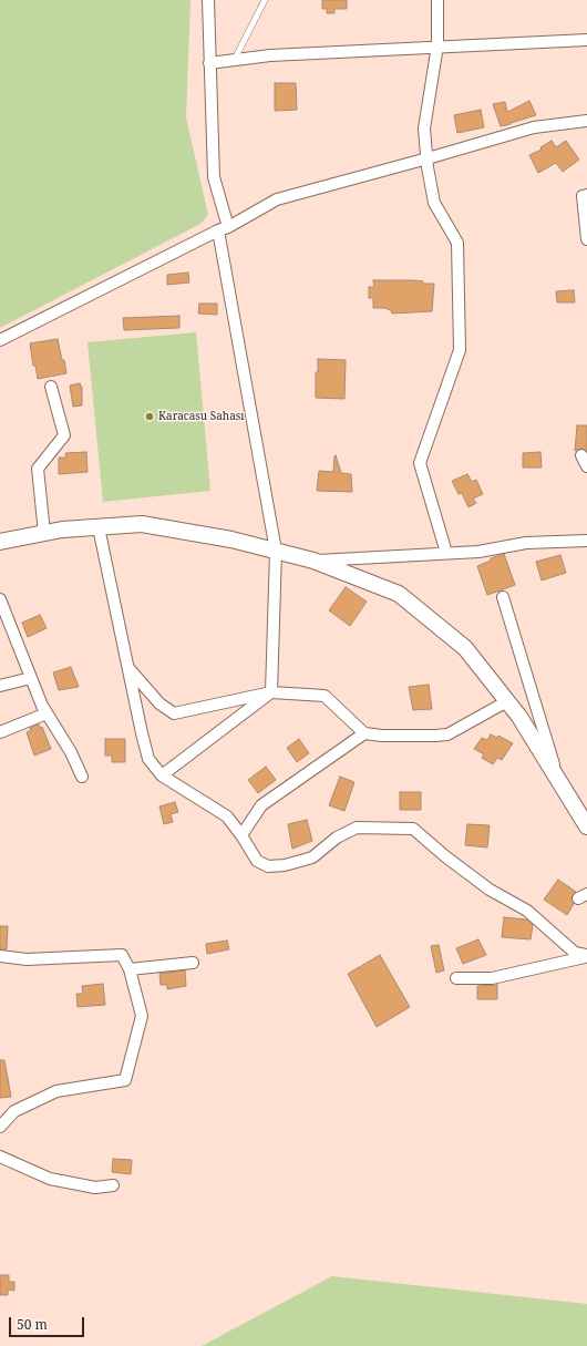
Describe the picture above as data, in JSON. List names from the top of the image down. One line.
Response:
{"places":["Karacasu Sahası"],"scale_bar":"50 m"}
